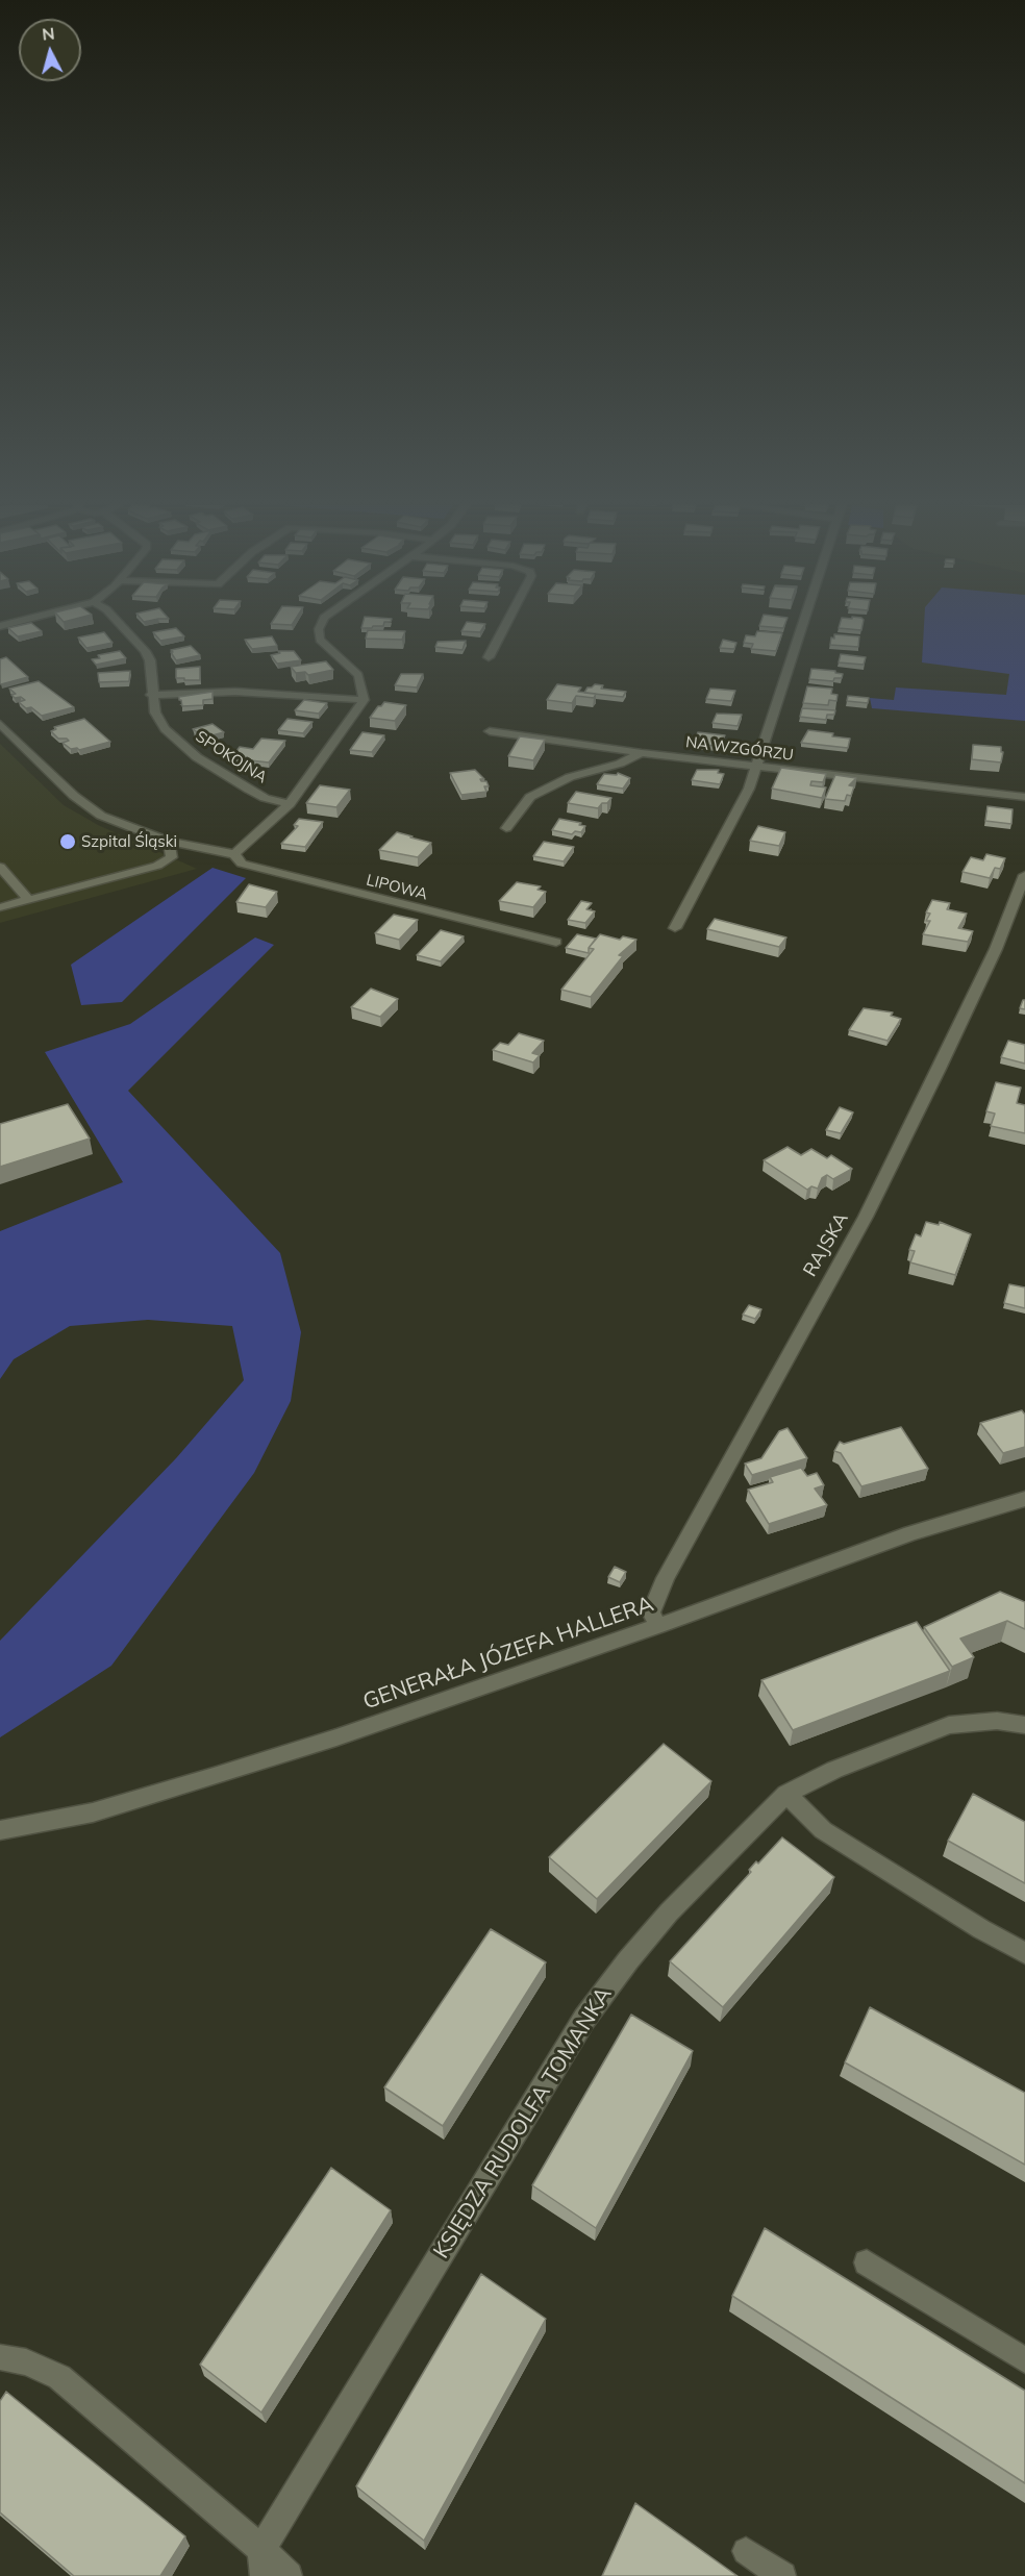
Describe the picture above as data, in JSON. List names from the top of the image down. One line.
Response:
{"streets":{"street":["NA WZGÓRZU","SPOKOJNA","LIPOWA","RAJSKA","GENERAŁA JÓZEFA HALLERA","KSIĘDZA RUDOLFA TOMANKA"]},"crossings":[["RAJSKA","GENERAŁA JÓZEFA HALLERA"]],"places":["Szpital Śląski"],"north":"top"}
